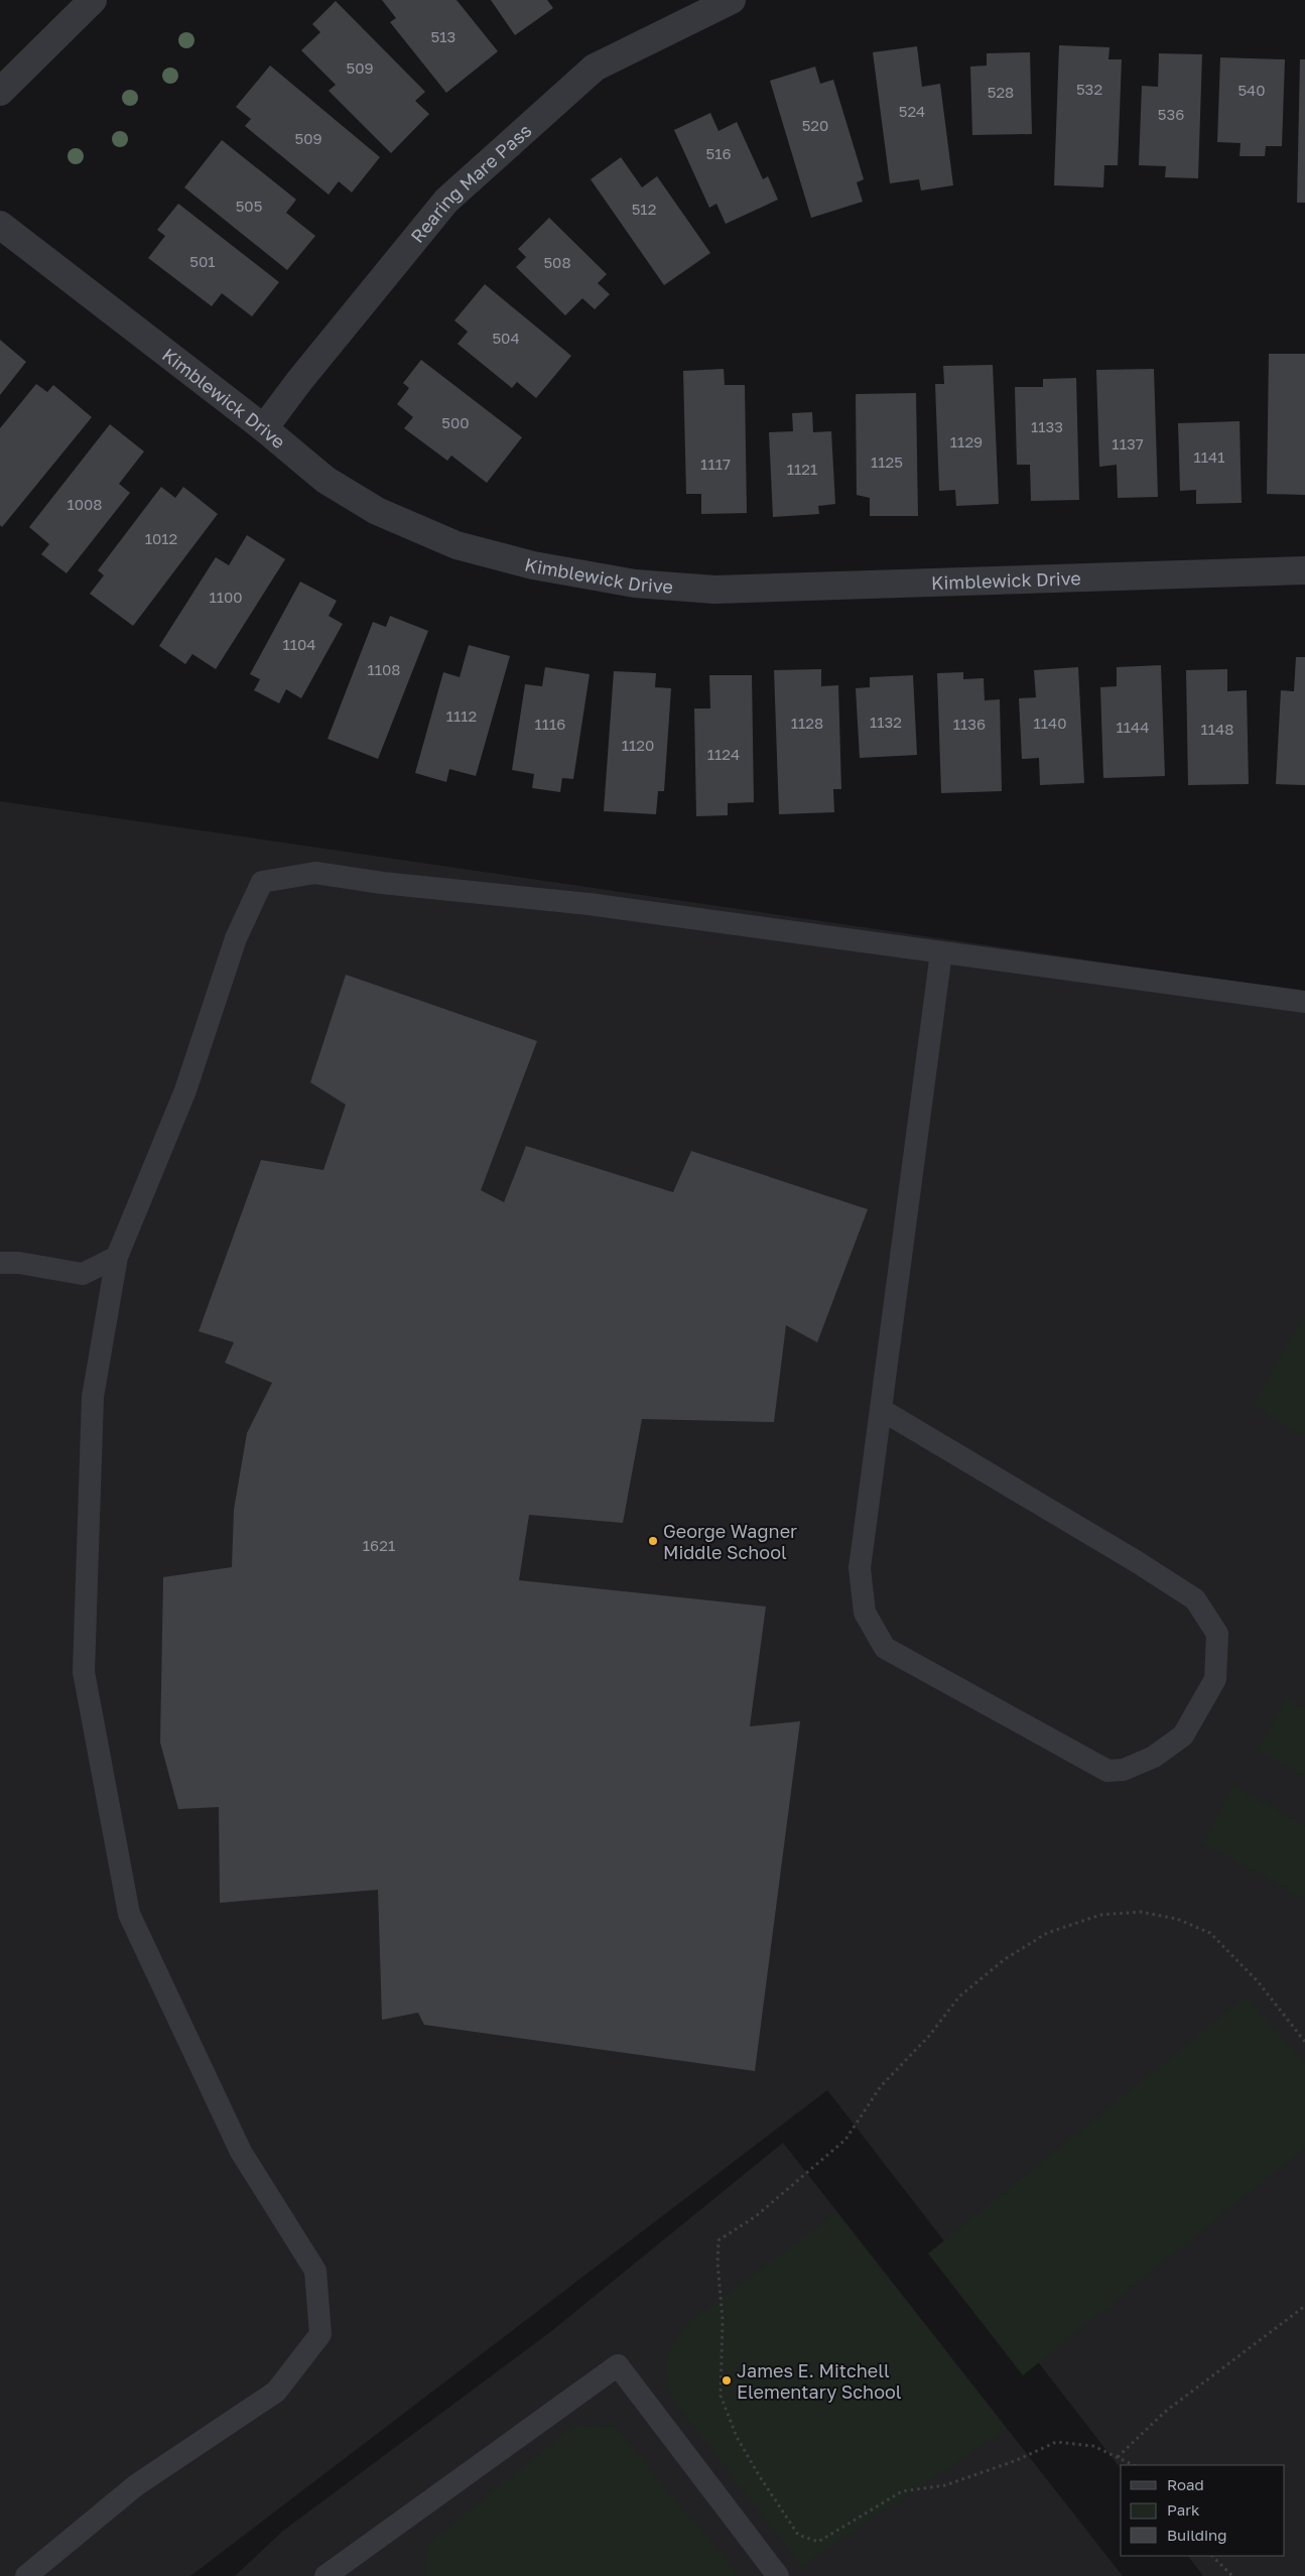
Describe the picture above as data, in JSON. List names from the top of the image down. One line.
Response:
{"streets":{"street":["Rearing Mare Pass","Kimblewick Drive"]},"crossings":[["Rearing Mare Pass","Kimblewick Drive"]],"places":["George Wagner Middle School","James E. Mitchell Elementary School"],"house_numbers":["513","509","532","540","528","524","536","520","509","516","505","512","501","508","504","500","1133","1129","1137","1141","1125","1117","1121","1008","1012","1100","1104","1108","1112","1132","1128","1140","1116","1136","1144","1148","1120","1124","1621"],"legend":["Road","Park","Building"]}
